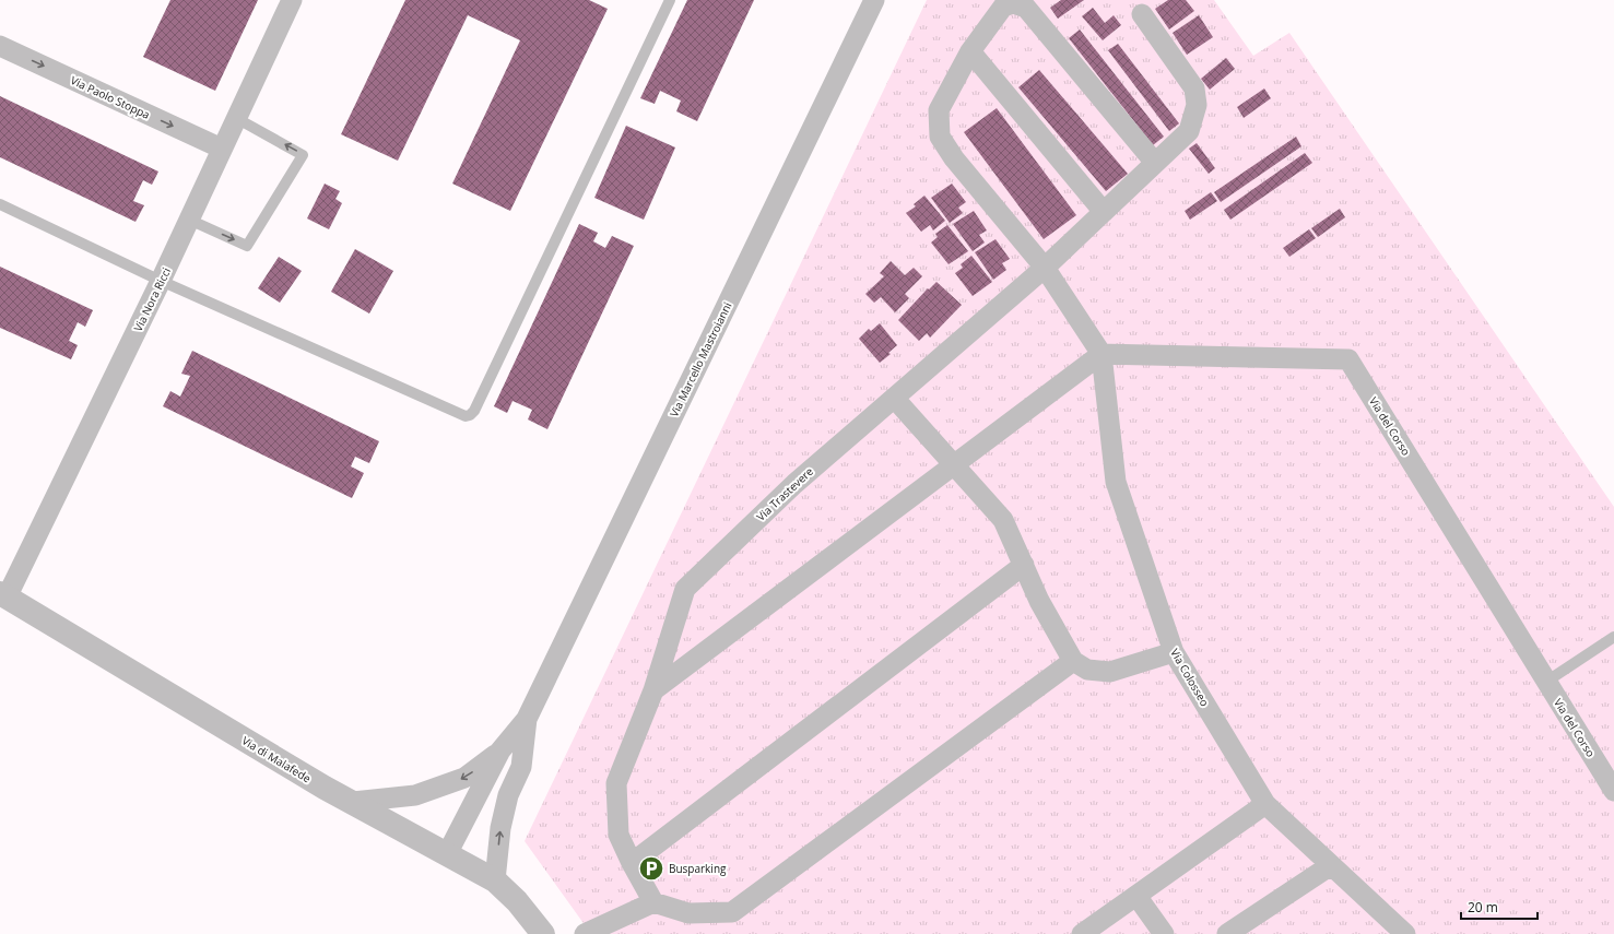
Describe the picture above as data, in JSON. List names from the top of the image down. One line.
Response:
{"streets":{"street":["Via Paolo Stoppa","Via Nora Ricci","Via Marcello Mastroianni","Via del Corso","Via Trastevere","Via Colosseo","Via di Malafede"]},"crossings":[["Via Paolo Stoppa","Via Nora Ricci"],["Via Nora Ricci","Via di Malafede"],["Via del Corso","Via Colosseo"]],"one_way":["Via Paolo Stoppa"],"places":{"parking":["Busparking"]},"scale_bar":"20 m"}
